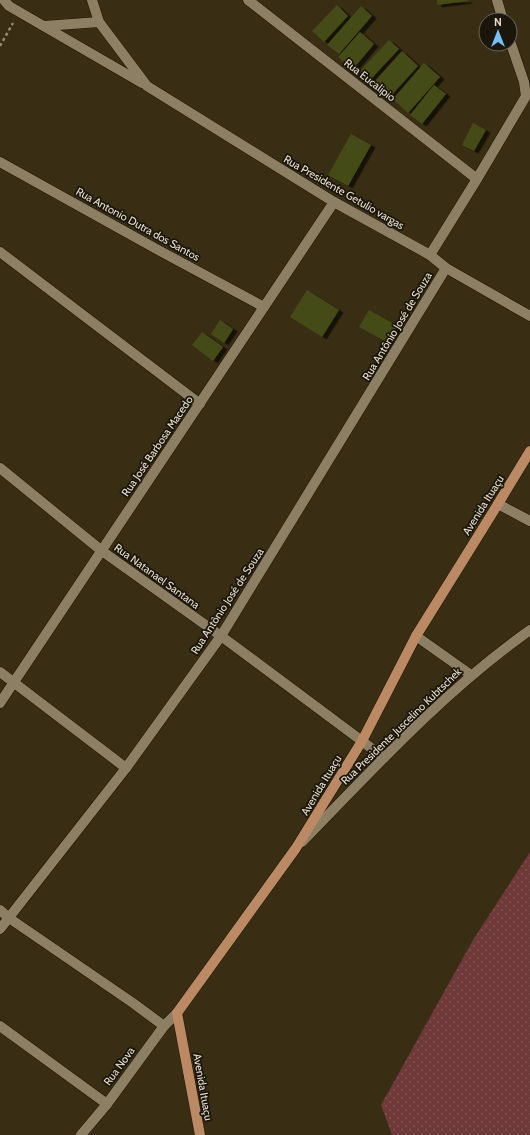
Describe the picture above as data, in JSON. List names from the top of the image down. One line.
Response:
{"streets":{"main road":["Avenida Ituaçu"],"street":["Rua Eucalipio","Rua Presidente Getulio vargas","Rua Antonio Dutra dos Santos","Rua Antônio José de Souza","Rua José Barbosa Macedo","Rua Natanael Santana","Rua Presidente Juscelino Kubtschek","Rua Nova"]},"crossings":[["Rua Presidente Getulio vargas","Rua Antônio José de Souza"],["Rua Presidente Getulio vargas","Rua José Barbosa Macedo"],["Rua Antonio Dutra dos Santos","Rua José Barbosa Macedo"],["Rua Antônio José de Souza","Rua Natanael Santana"],["Rua José Barbosa Macedo","Rua Natanael Santana"],["Avenida Ituaçu","Rua Natanael Santana"],["Avenida Ituaçu","Rua Presidente Juscelino Kubtschek"],["Avenida Ituaçu","Rua Nova"],["Rua Natanael Santana","Rua Presidente Juscelino Kubtschek"]],"north":"top"}
